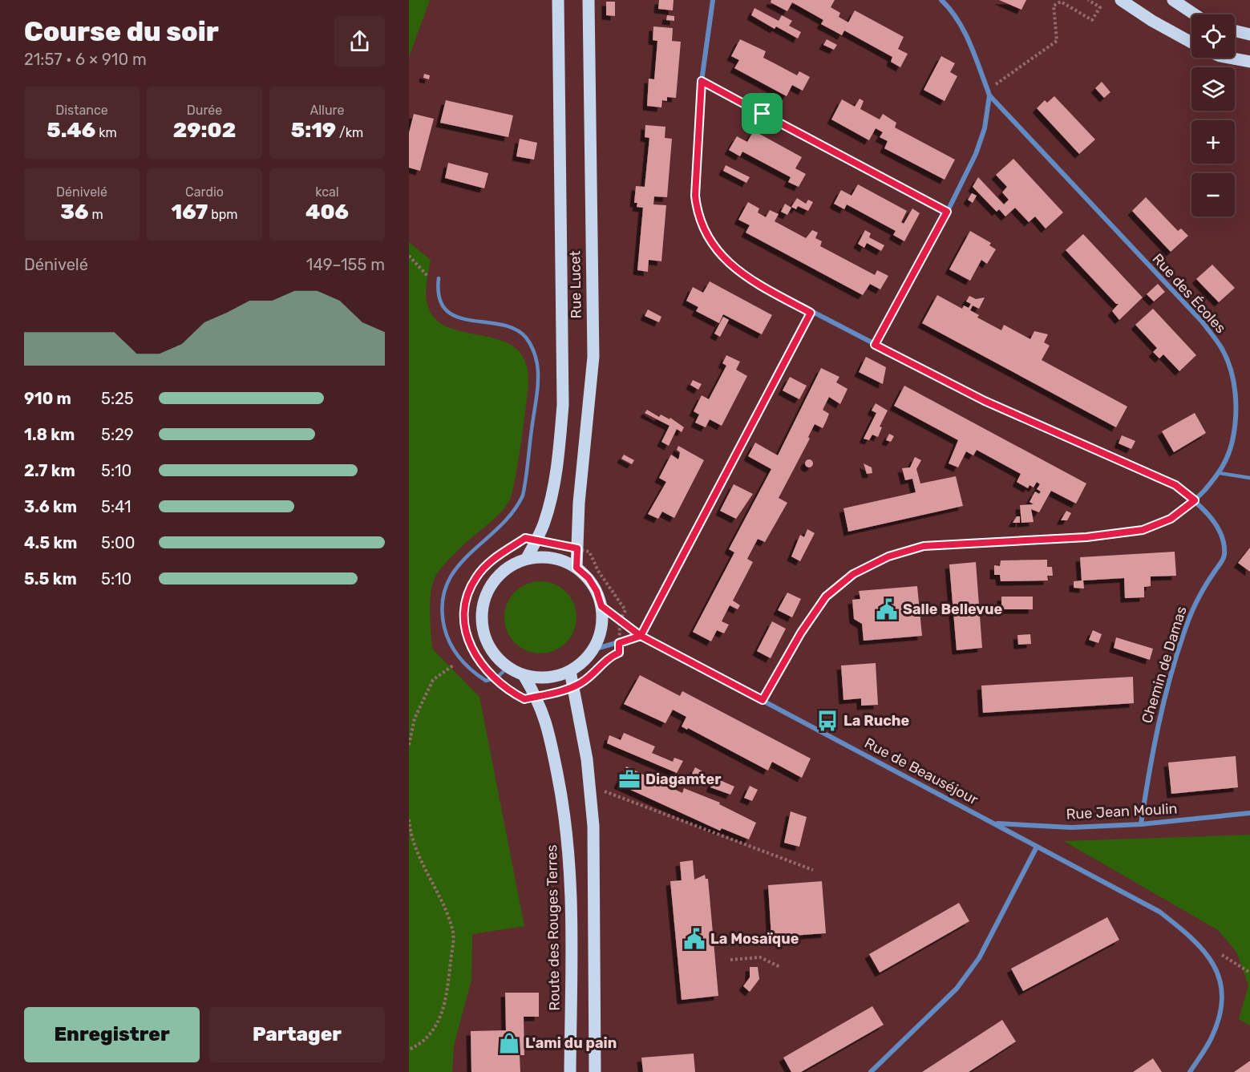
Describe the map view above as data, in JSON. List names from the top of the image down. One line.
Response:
{"streets":{"main road":["Rue Lucet","Route des Rouges Terres"],"street":["Rue des Écoles","Chemin de Damas","Rue de Beauséjour","Rue Jean Moulin"]},"crossings":[["Rue Lucet","Rue de Beauséjour"],["Rue Lucet","Route des Rouges Terres"],["Rue des Écoles","Chemin de Damas"],["Rue des Écoles","Rue de Beauséjour"],["Chemin de Damas","Rue Jean Moulin"],["Rue de Beauséjour","Rue Jean Moulin"],["Rue de Beauséjour","Route des Rouges Terres"]],"places":{"public building":["Salle Bellevue","La Mosaïque"],"bus stop":["La Ruche"],"office":["Diagamter"],"shop":["L'ami du pain"]},"page":{"heading":["Course du soir","21:57 · 6 × 910 m"],"map_buttons":["+","−"],"stats":[["Distance","5.46 km"],["Durée","29:02"],["Allure","5:19 /km"],["Dénivelé","36 m"],["Cardio","167 bpm"],["kcal","406"]],"chart":["Dénivelé","149–155 m"],"list":[{"name":"910 m","note":"5:25"},{"name":"1.8 km","note":"5:29"},{"name":"2.7 km","note":"5:10"},{"name":"3.6 km","note":"5:41"},{"name":"4.5 km","note":"5:00"},{"name":"5.5 km","note":"5:10"}],"buttons":["Enregistrer","Partager"]}}
